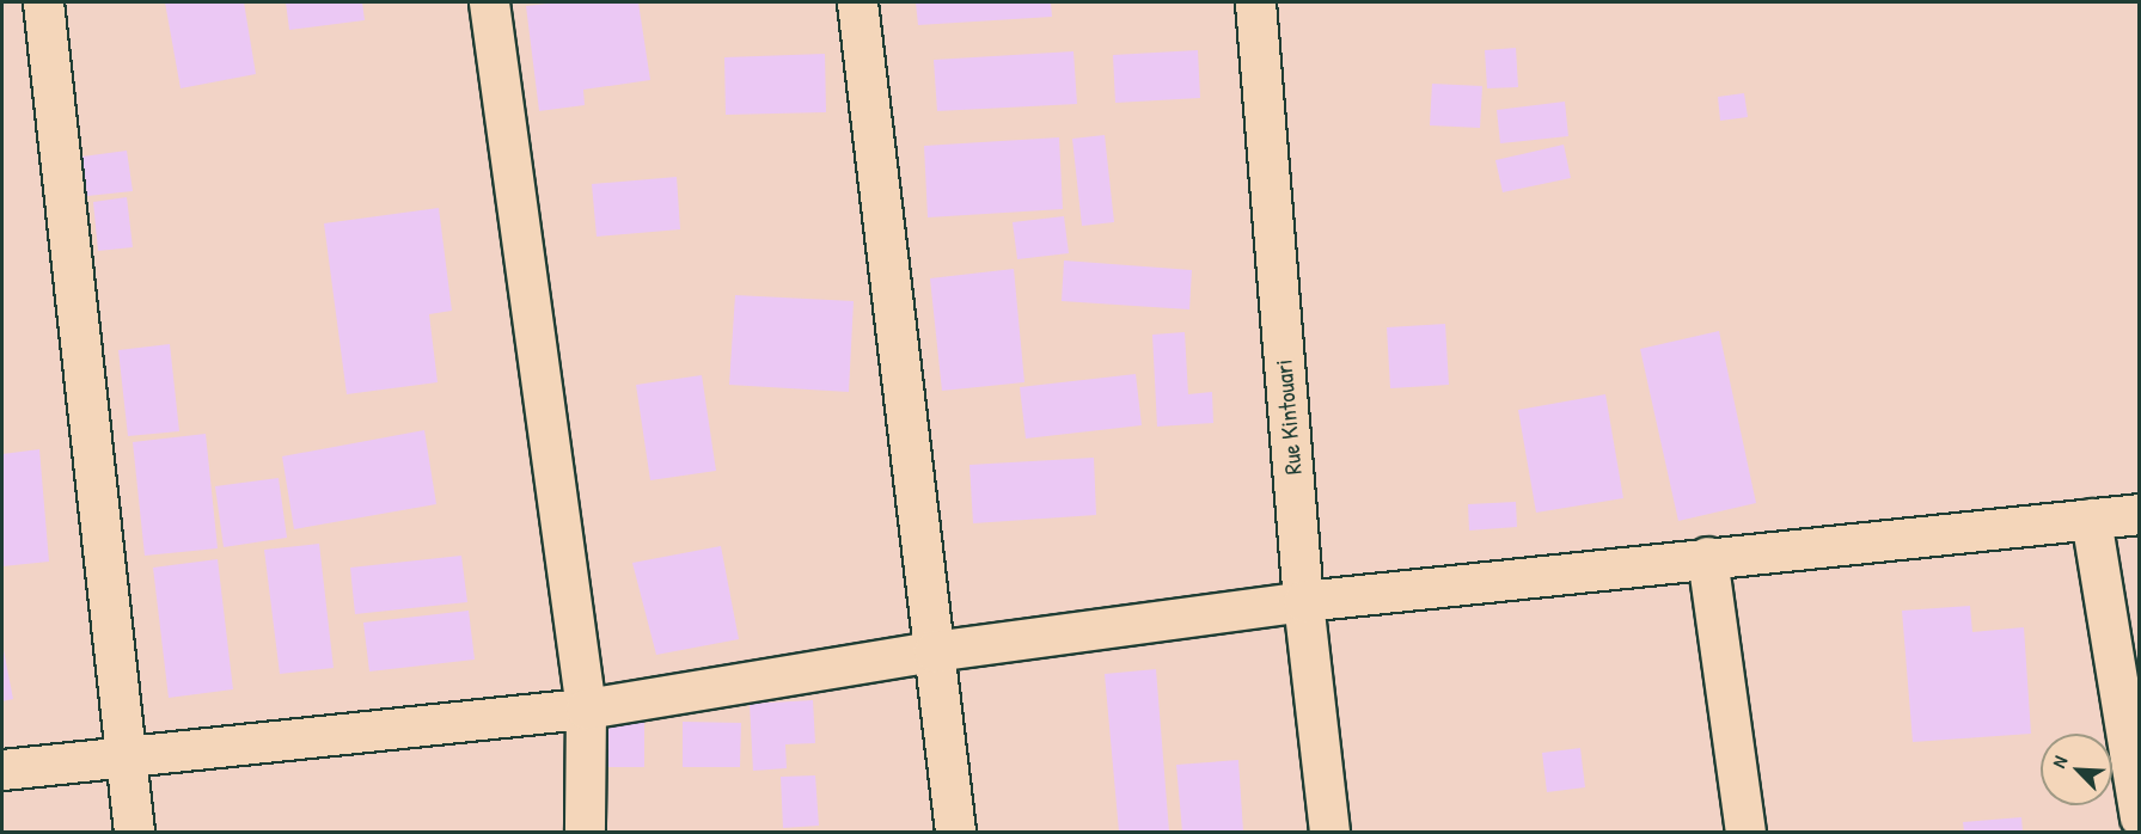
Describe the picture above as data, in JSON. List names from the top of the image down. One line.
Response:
{"streets":{"street":["Rue Kintouari"]},"north":"top left"}
